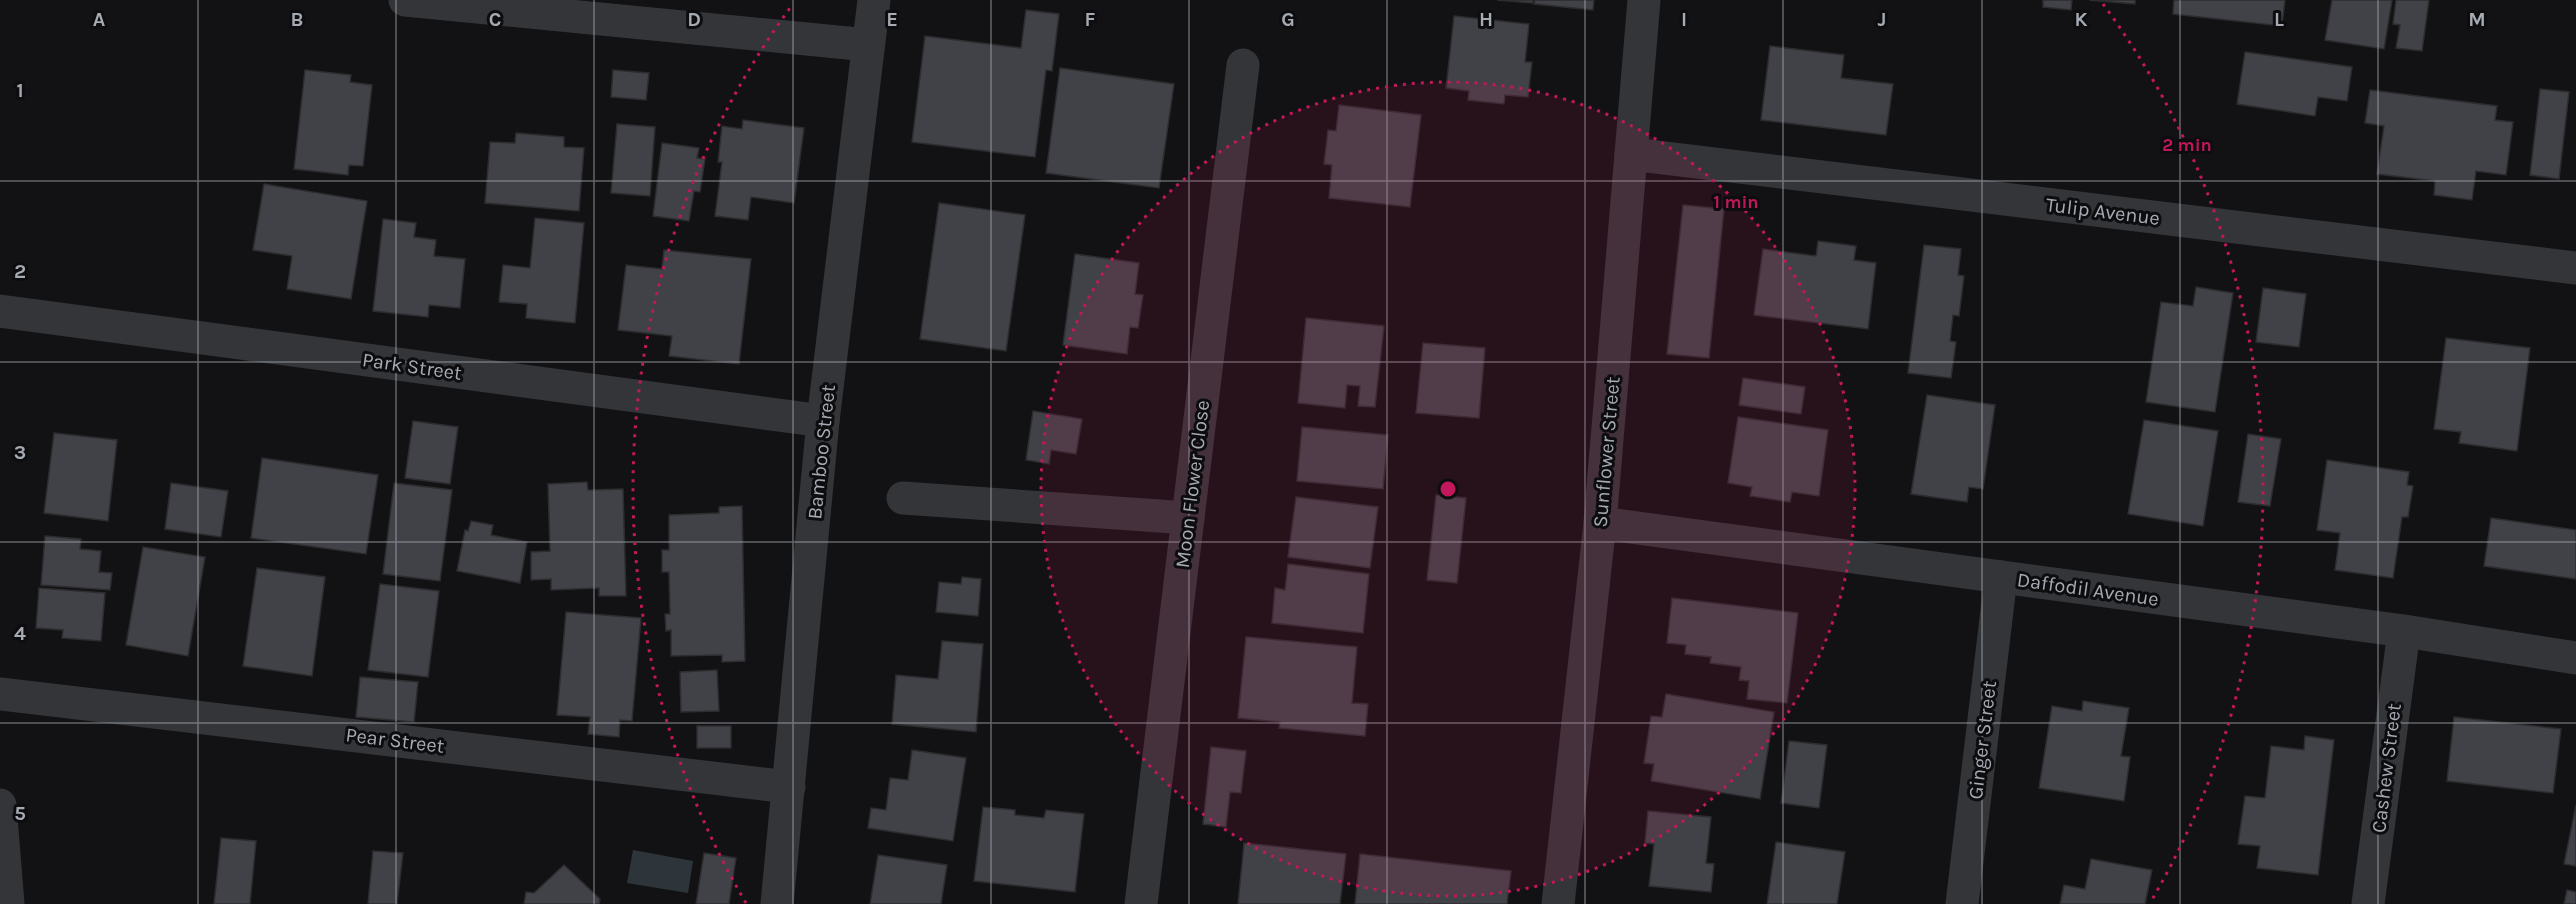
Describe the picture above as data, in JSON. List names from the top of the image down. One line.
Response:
{"streets":{"street":["Tulip Avenue","Park Street","Bamboo Street","Sunflower Street","Moon Flower Close","Daffodil Avenue","Pear Street","Ginger Street","Cashew Street"]},"crossings":[["Tulip Avenue","Sunflower Street"],["Park Street","Bamboo Street"],["Bamboo Street","Pear Street"],["Sunflower Street","Daffodil Avenue"],["Daffodil Avenue","Ginger Street"],["Daffodil Avenue","Cashew Street"]],"grid":{"columns":["A","B","C","D","E","F","G","H","I","J","K","L","M"],"rows":["1","2","3","4","5"]},"rings":["2 min","1 min"]}
